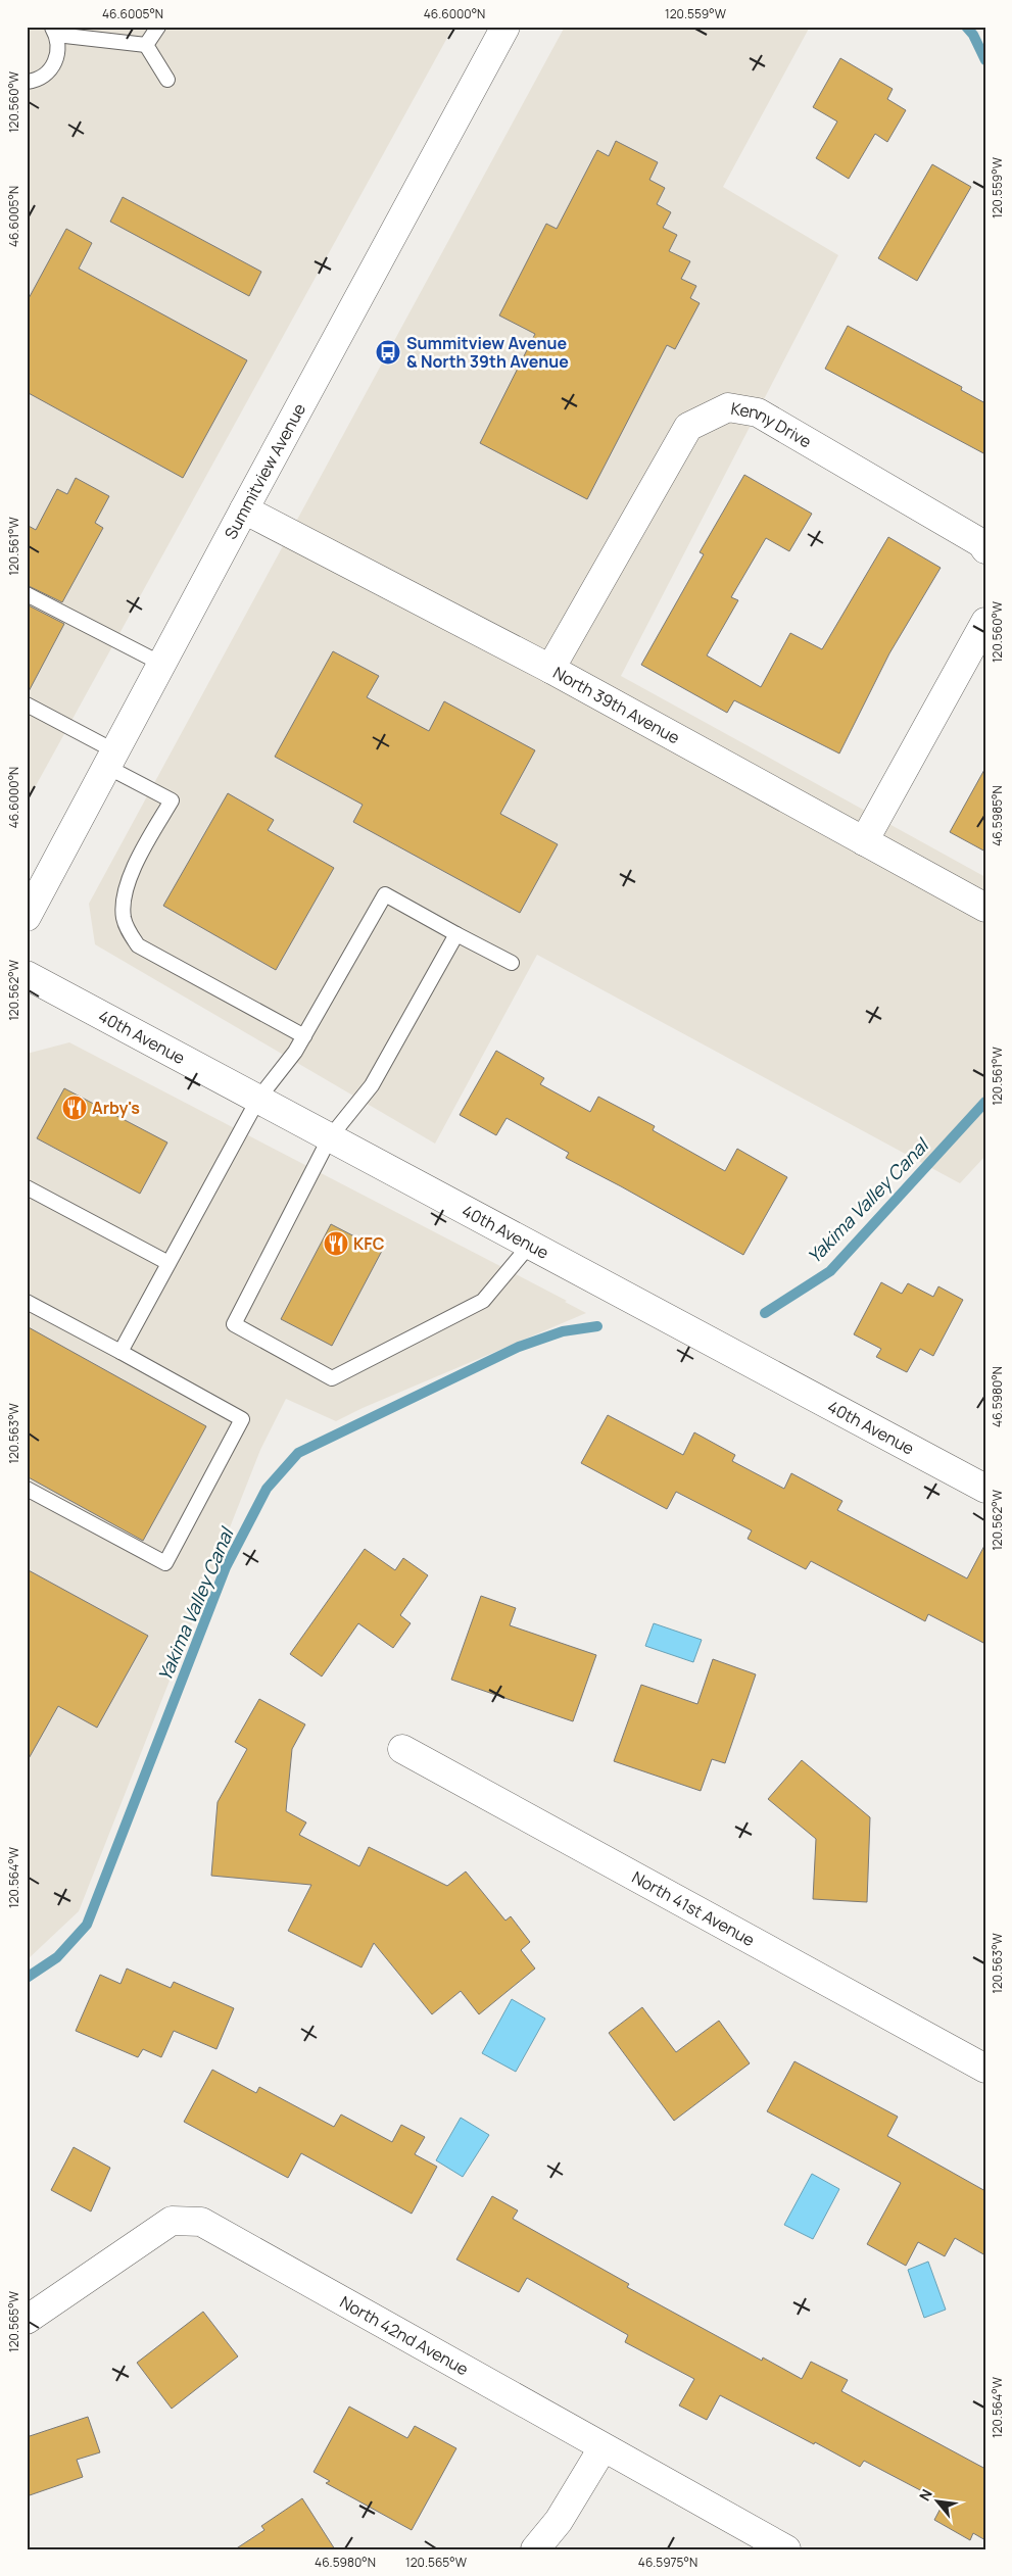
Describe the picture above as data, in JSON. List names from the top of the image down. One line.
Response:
{"streets":{"street":["Kenny Drive","Summitview Avenue","North 39th Avenue","40th Avenue","North 41st Avenue","North 42nd Avenue"]},"crossings":[["Kenny Drive","North 39th Avenue"],["Summitview Avenue","North 39th Avenue"]],"water":["Yakima Valley Canal"],"places":{"bus stop":["Summitview Avenue & North 39th Avenue"],"restaurant":["Arby's","KFC"]},"north":"top left","coordinates":["46.6005°N","46.6000°N","120.559°W","120.560°W","120.561°W","46.5985°N","120.562°W","46.5980°N","120.563°W","120.564°W","120.565°W","46.5975°N"]}
